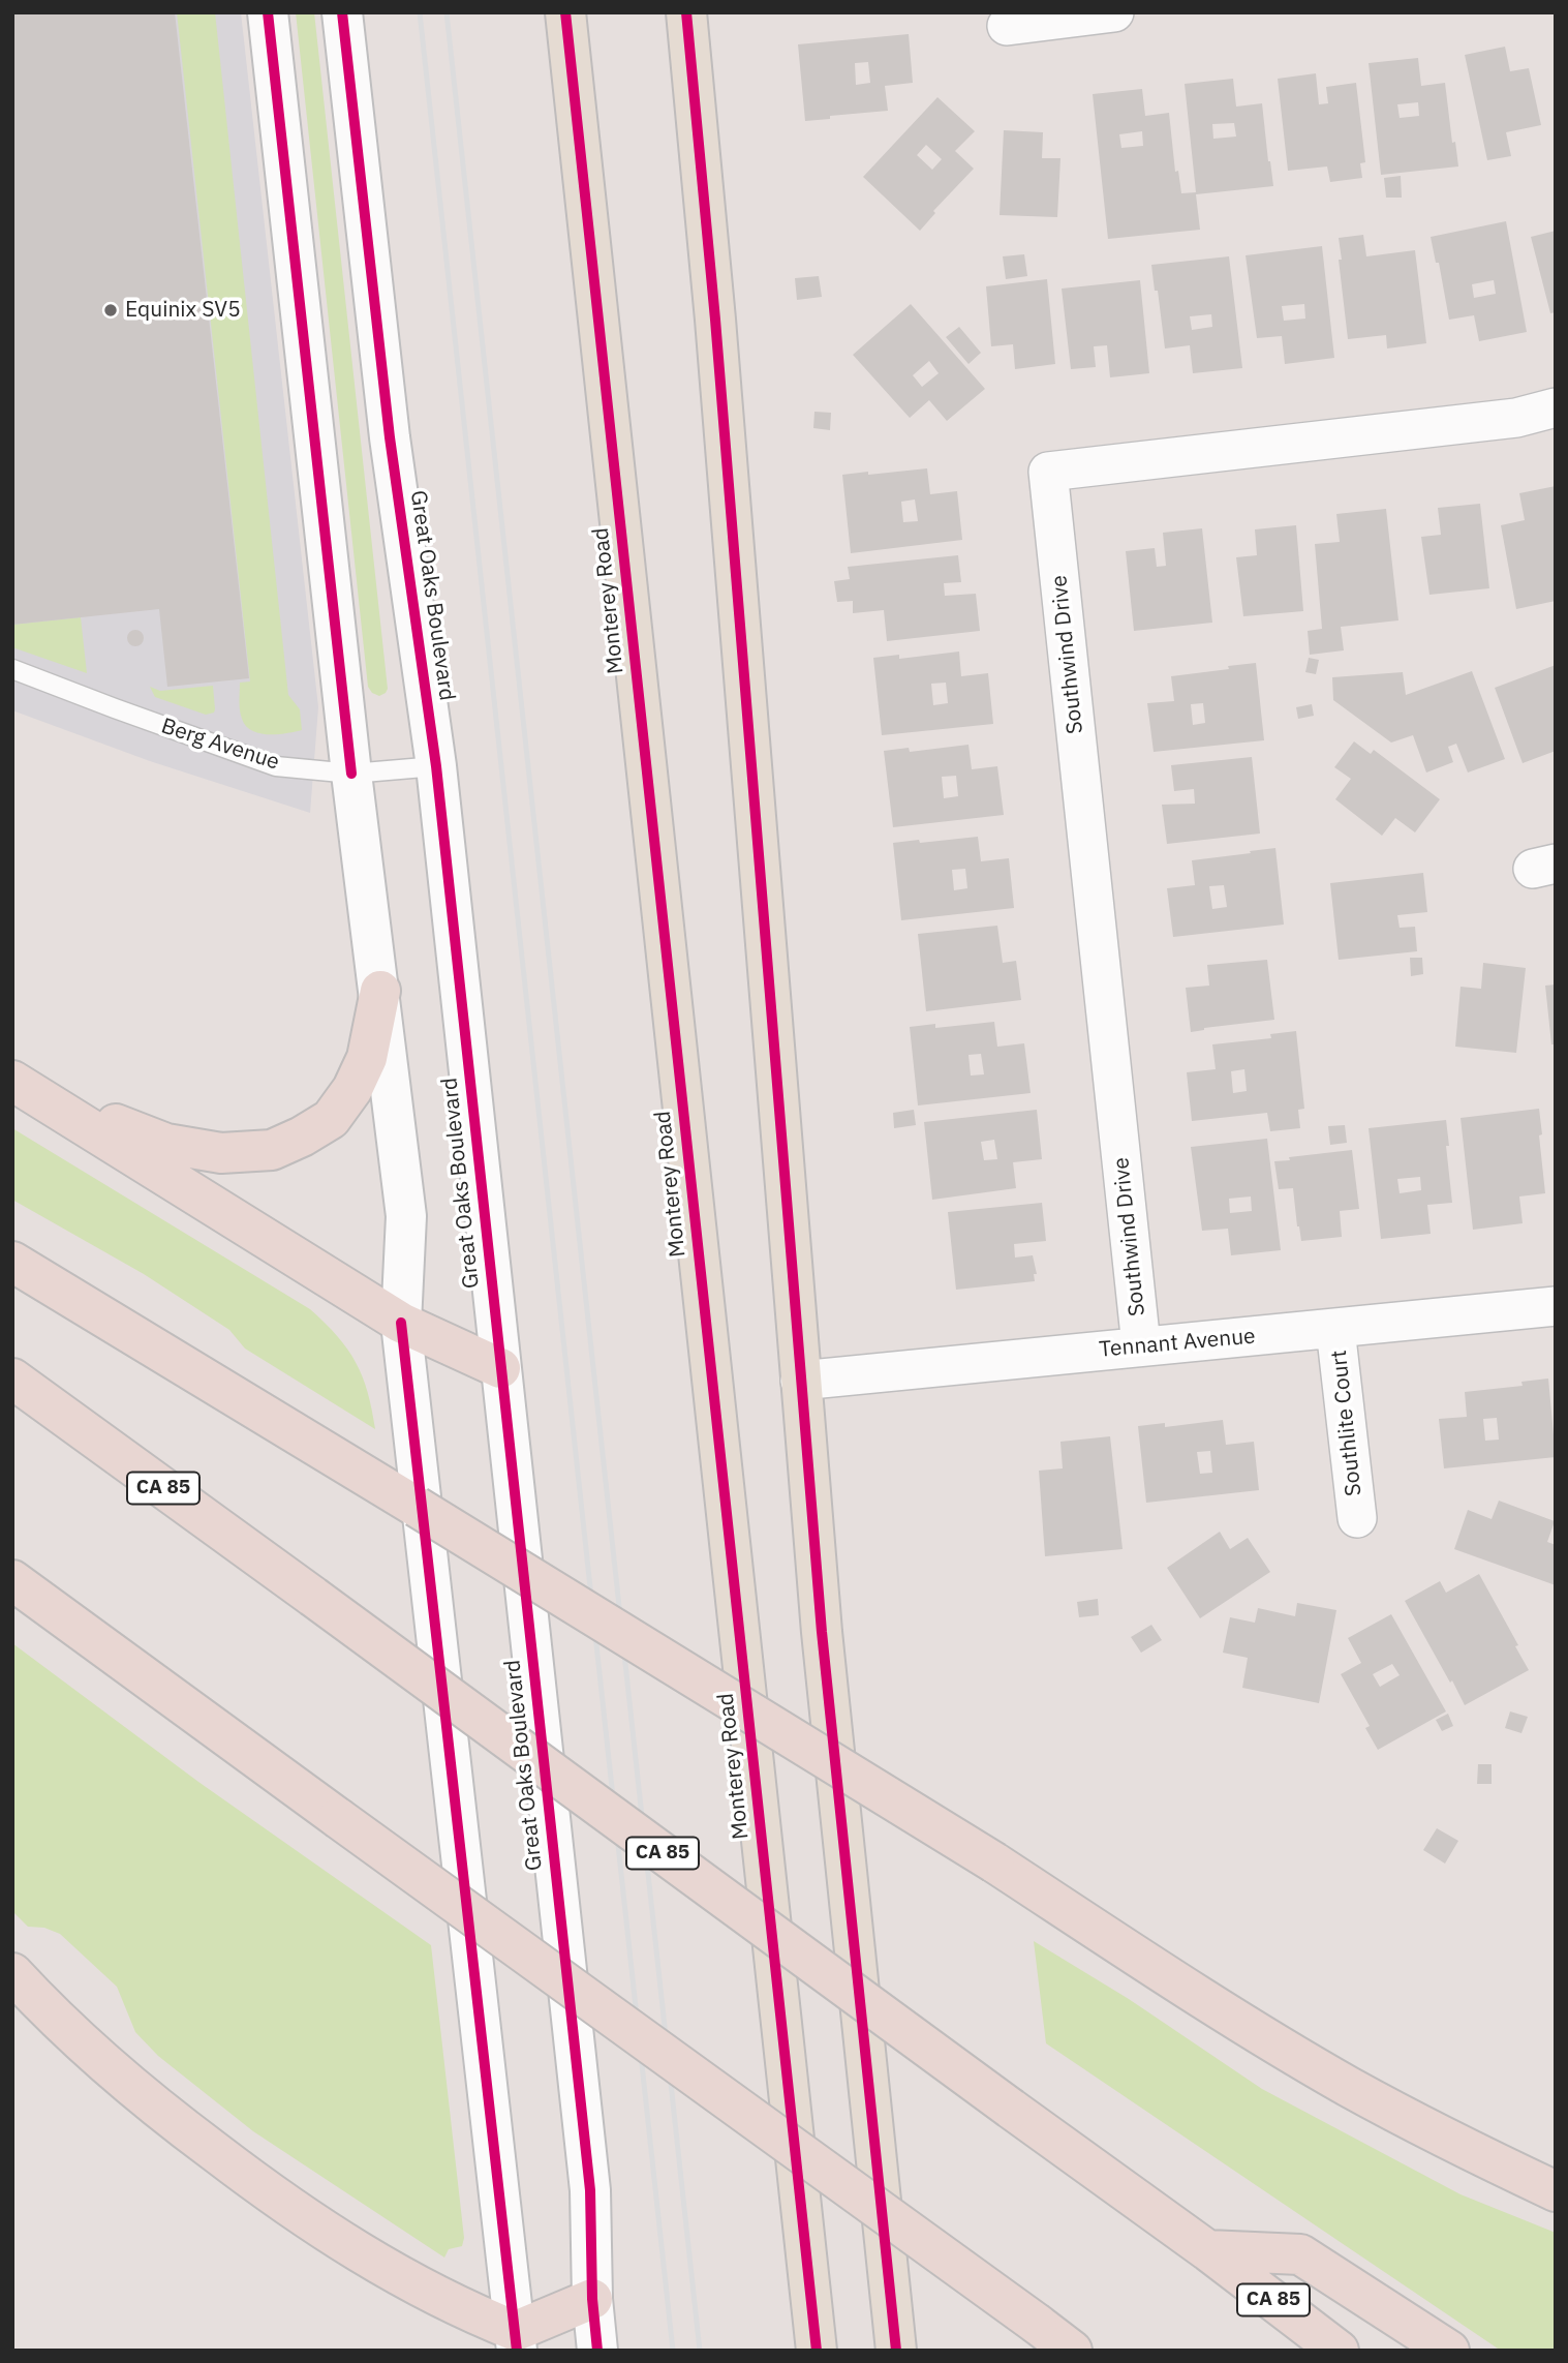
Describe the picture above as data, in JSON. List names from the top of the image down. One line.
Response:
{"streets":{"highway":["CA 85"],"main road":["Great Oaks Boulevard","Monterey Road"],"street":["Southwind Drive","Tennant Avenue","Southlite Court"],"lane":["Berg Avenue"]},"crossings":[["Great Oaks Boulevard","Berg Avenue"],["Southwind Drive","Tennant Avenue"],["Tennant Avenue","Southlite Court"]],"places":["Equinix SV5"]}
